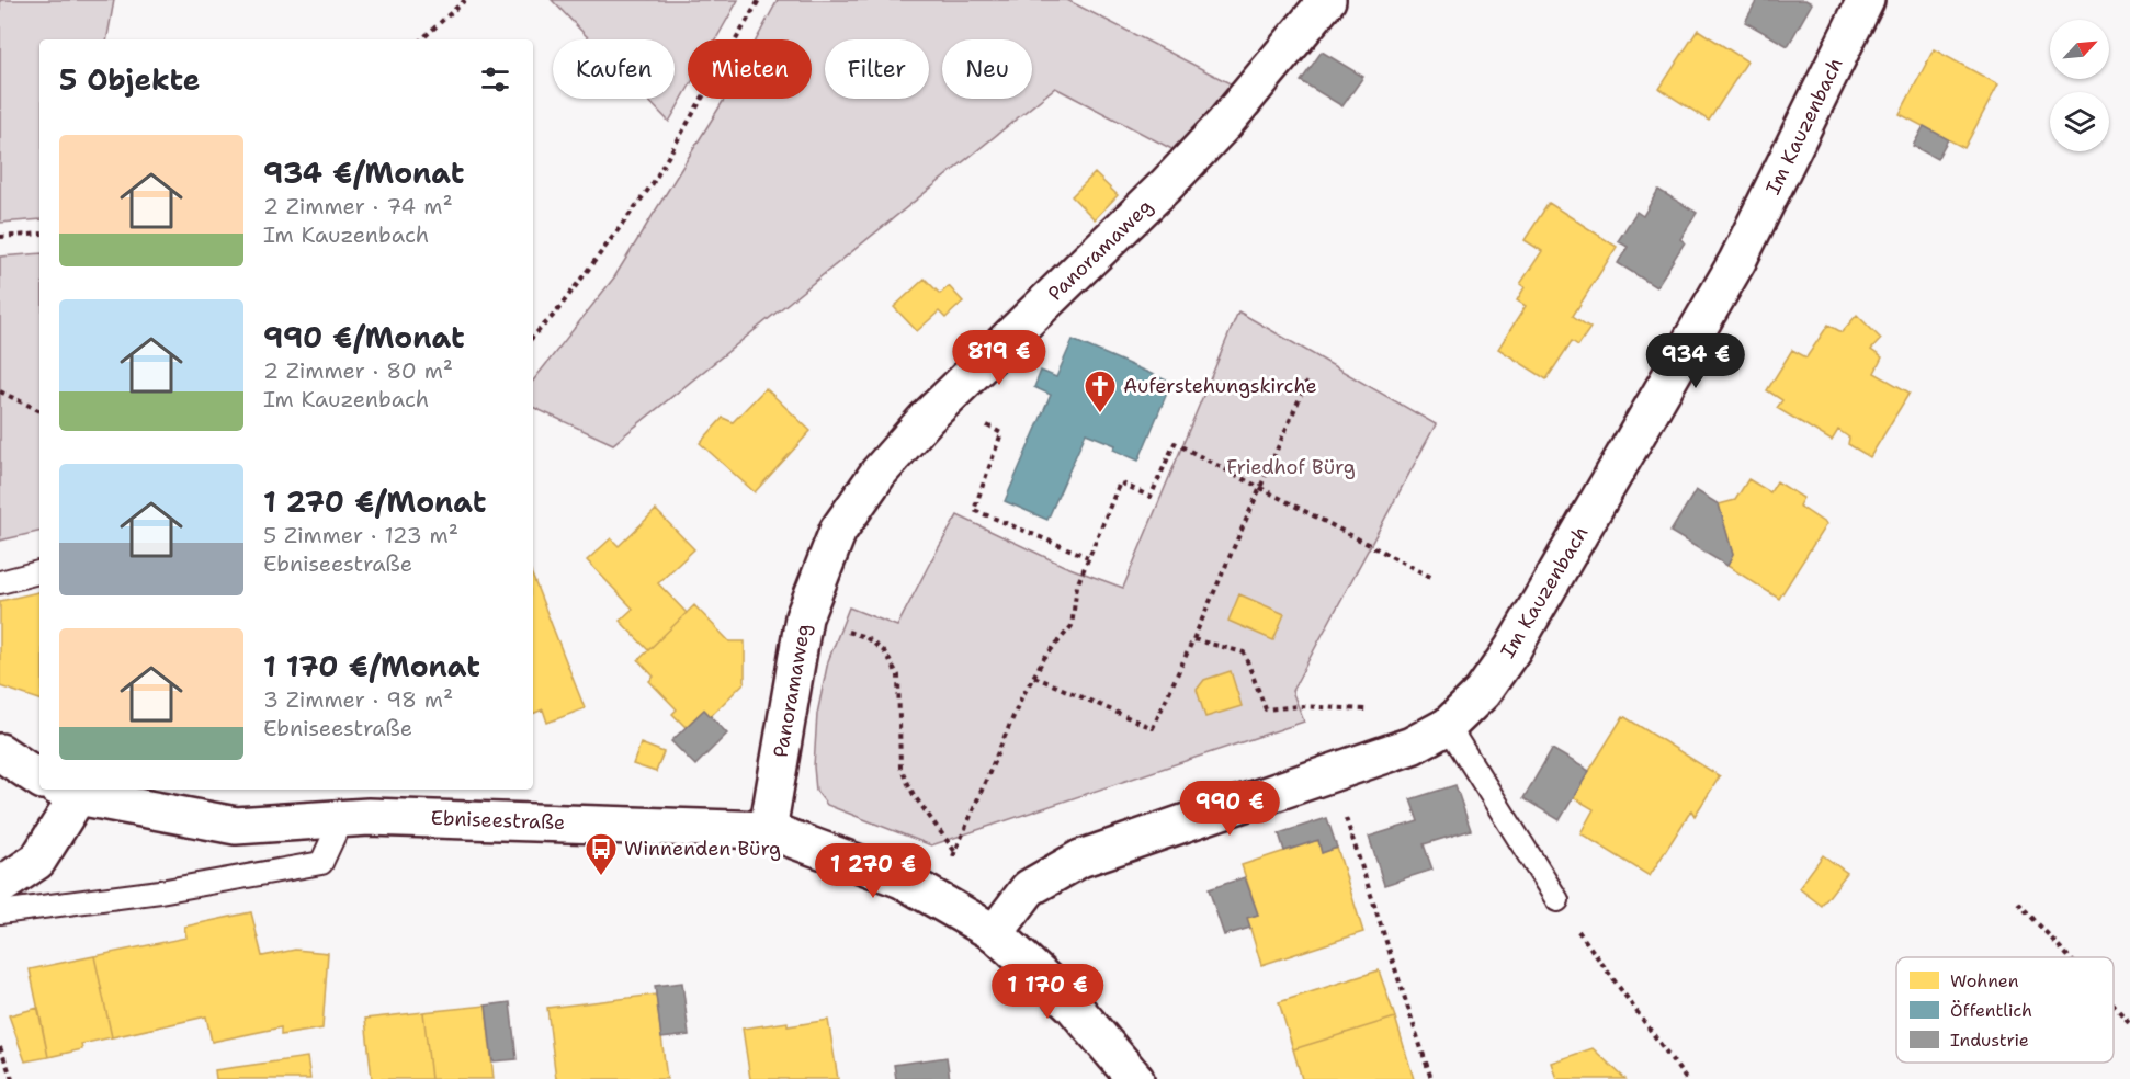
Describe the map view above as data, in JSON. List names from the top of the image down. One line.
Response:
{"streets":{"street":["Im Kauzenbach","Panoramaweg","Ebniseestraße"]},"crossings":[["Im Kauzenbach","Ebniseestraße"],["Panoramaweg","Ebniseestraße"]],"parks":["Friedhof Bürg"],"places":{"church":["Auferstehungskirche"],"bus stop":["Winnenden Bürg"]},"legend":["Wohnen","Öffentlich","Industrie"],"north":"top right","page":{"chip":["Kaufen","Mieten","Filter","Neu"],"heading":"5 Objekte","list":[{"name":"934 €/Monat","note":"2 Zimmer · 74 m² · Im Kauzenbach"},{"name":"990 €/Monat","note":"2 Zimmer · 80 m² · Im Kauzenbach"},{"name":"1 270 €/Monat","note":"5 Zimmer · 123 m² · Ebniseestraße"},{"name":"1 170 €/Monat","note":"3 Zimmer · 98 m² · Ebniseestraße"}],"price":["819 €","934 €","990 €","1 270 €","1 170 €"]}}
